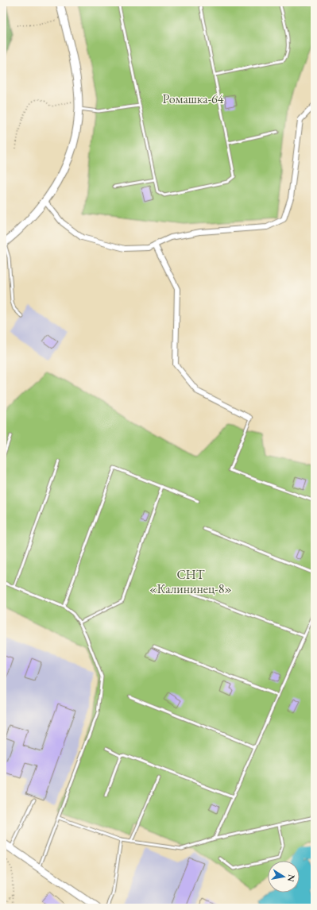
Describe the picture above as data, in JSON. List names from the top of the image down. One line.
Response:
{"parks":["Ромашка-64","СНТ «Калининец-8»"],"north":"right"}
